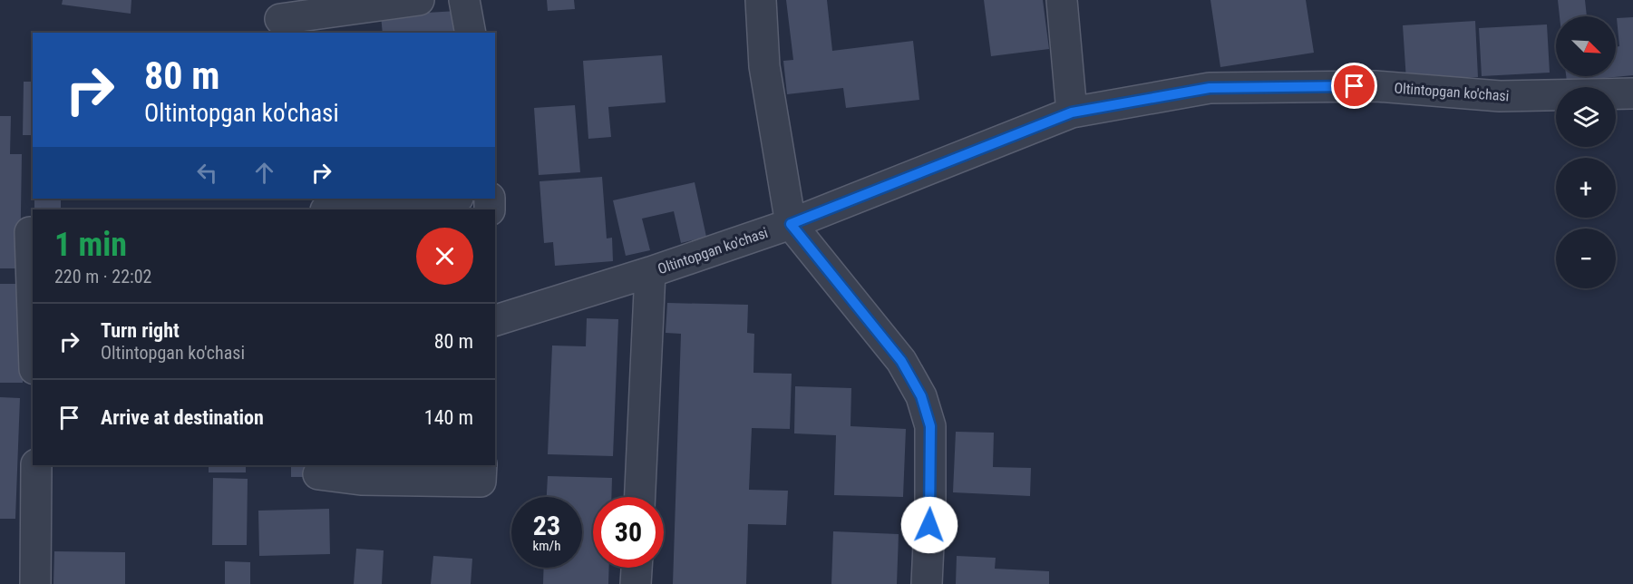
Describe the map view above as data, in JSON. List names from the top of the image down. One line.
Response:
{"streets":{"street":["Oltintopgan ko'chasi"]},"north":"bottom right","page":{"map_buttons":["+","−"],"turn":["80 m","Oltintopgan ko'chasi"],"heading":["1 min","220 m · 22:02"],"list":[{"name":"Turn right","note":"Oltintopgan ko'chasi","value":"80 m"},{"name":"Arrive at destination","value":"140 m"}],"speed":"23 km/h","limit":"30"}}
